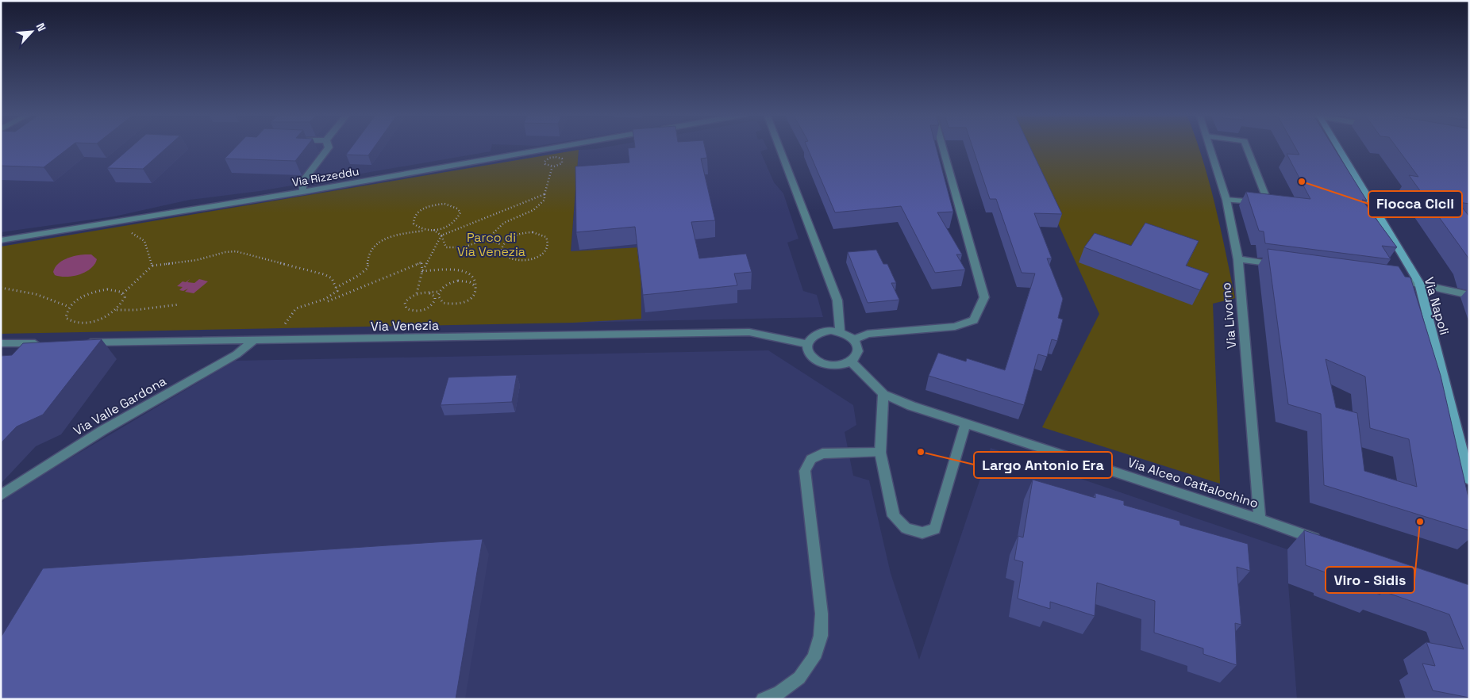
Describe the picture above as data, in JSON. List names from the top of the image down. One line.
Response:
{"streets":{"main road":["Via Napoli"],"street":["Via Rizzeddu","Via Livorno","Via Venezia","Via Valle Gardona","Via Alceo Cattalochino"]},"crossings":[["Via Livorno","Via Alceo Cattalochino"],["Via Venezia","Via Valle Gardona"],["Via Venezia","Via Alceo Cattalochino"]],"parks":["Parco di Via Venezia"],"places":["Fiocca Cicli","Largo Antonio Era","Viro - Sidis"],"north":"top right"}
